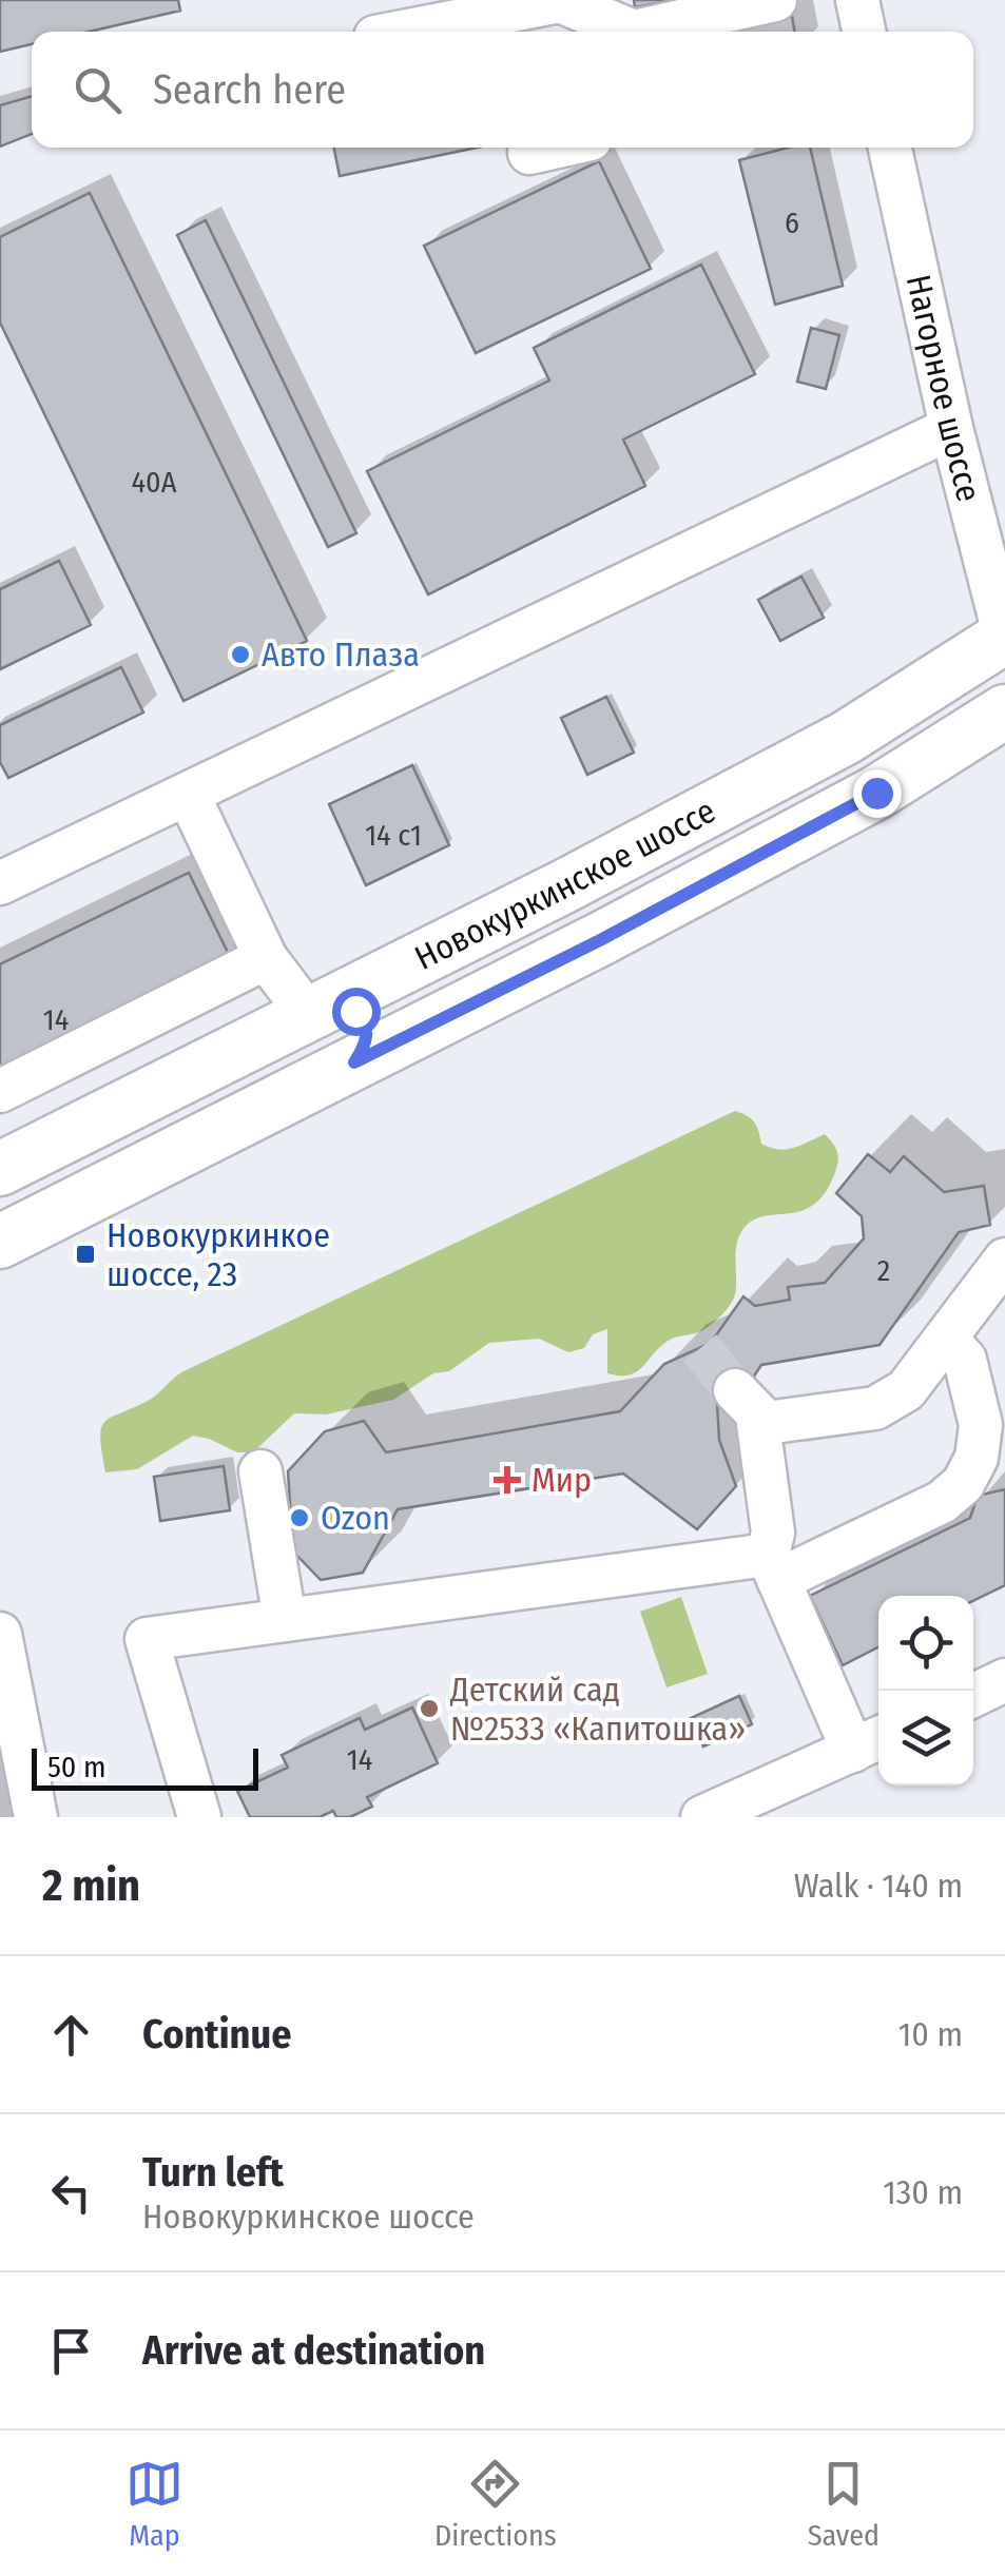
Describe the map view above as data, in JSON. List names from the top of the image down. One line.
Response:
{"streets":{"main road":["Новокуркинское шоссе"],"street":["Нагорное шоссе"]},"crossings":[["Нагорное шоссе","Новокуркинское шоссе"]],"places":{"other":["Авто Плаза","Ozon","Детский сад №2533 «Капитошка»"],"transit":["Новокуркинкое шоссе, 23"],"health":["Мир"]},"house_numbers":["6","40А","14 с1","14","2","14"],"scale_bar":"50 m","page":{"search":"Search here","scale":"50 m","heading":["2 min","Walk · 140 m"],"list":[["Continue","10 m"],["Turn left","Новокуркинское шоссе","130 m"],"Arrive at destination"],"nav":["Map","Directions","Saved"]}}
